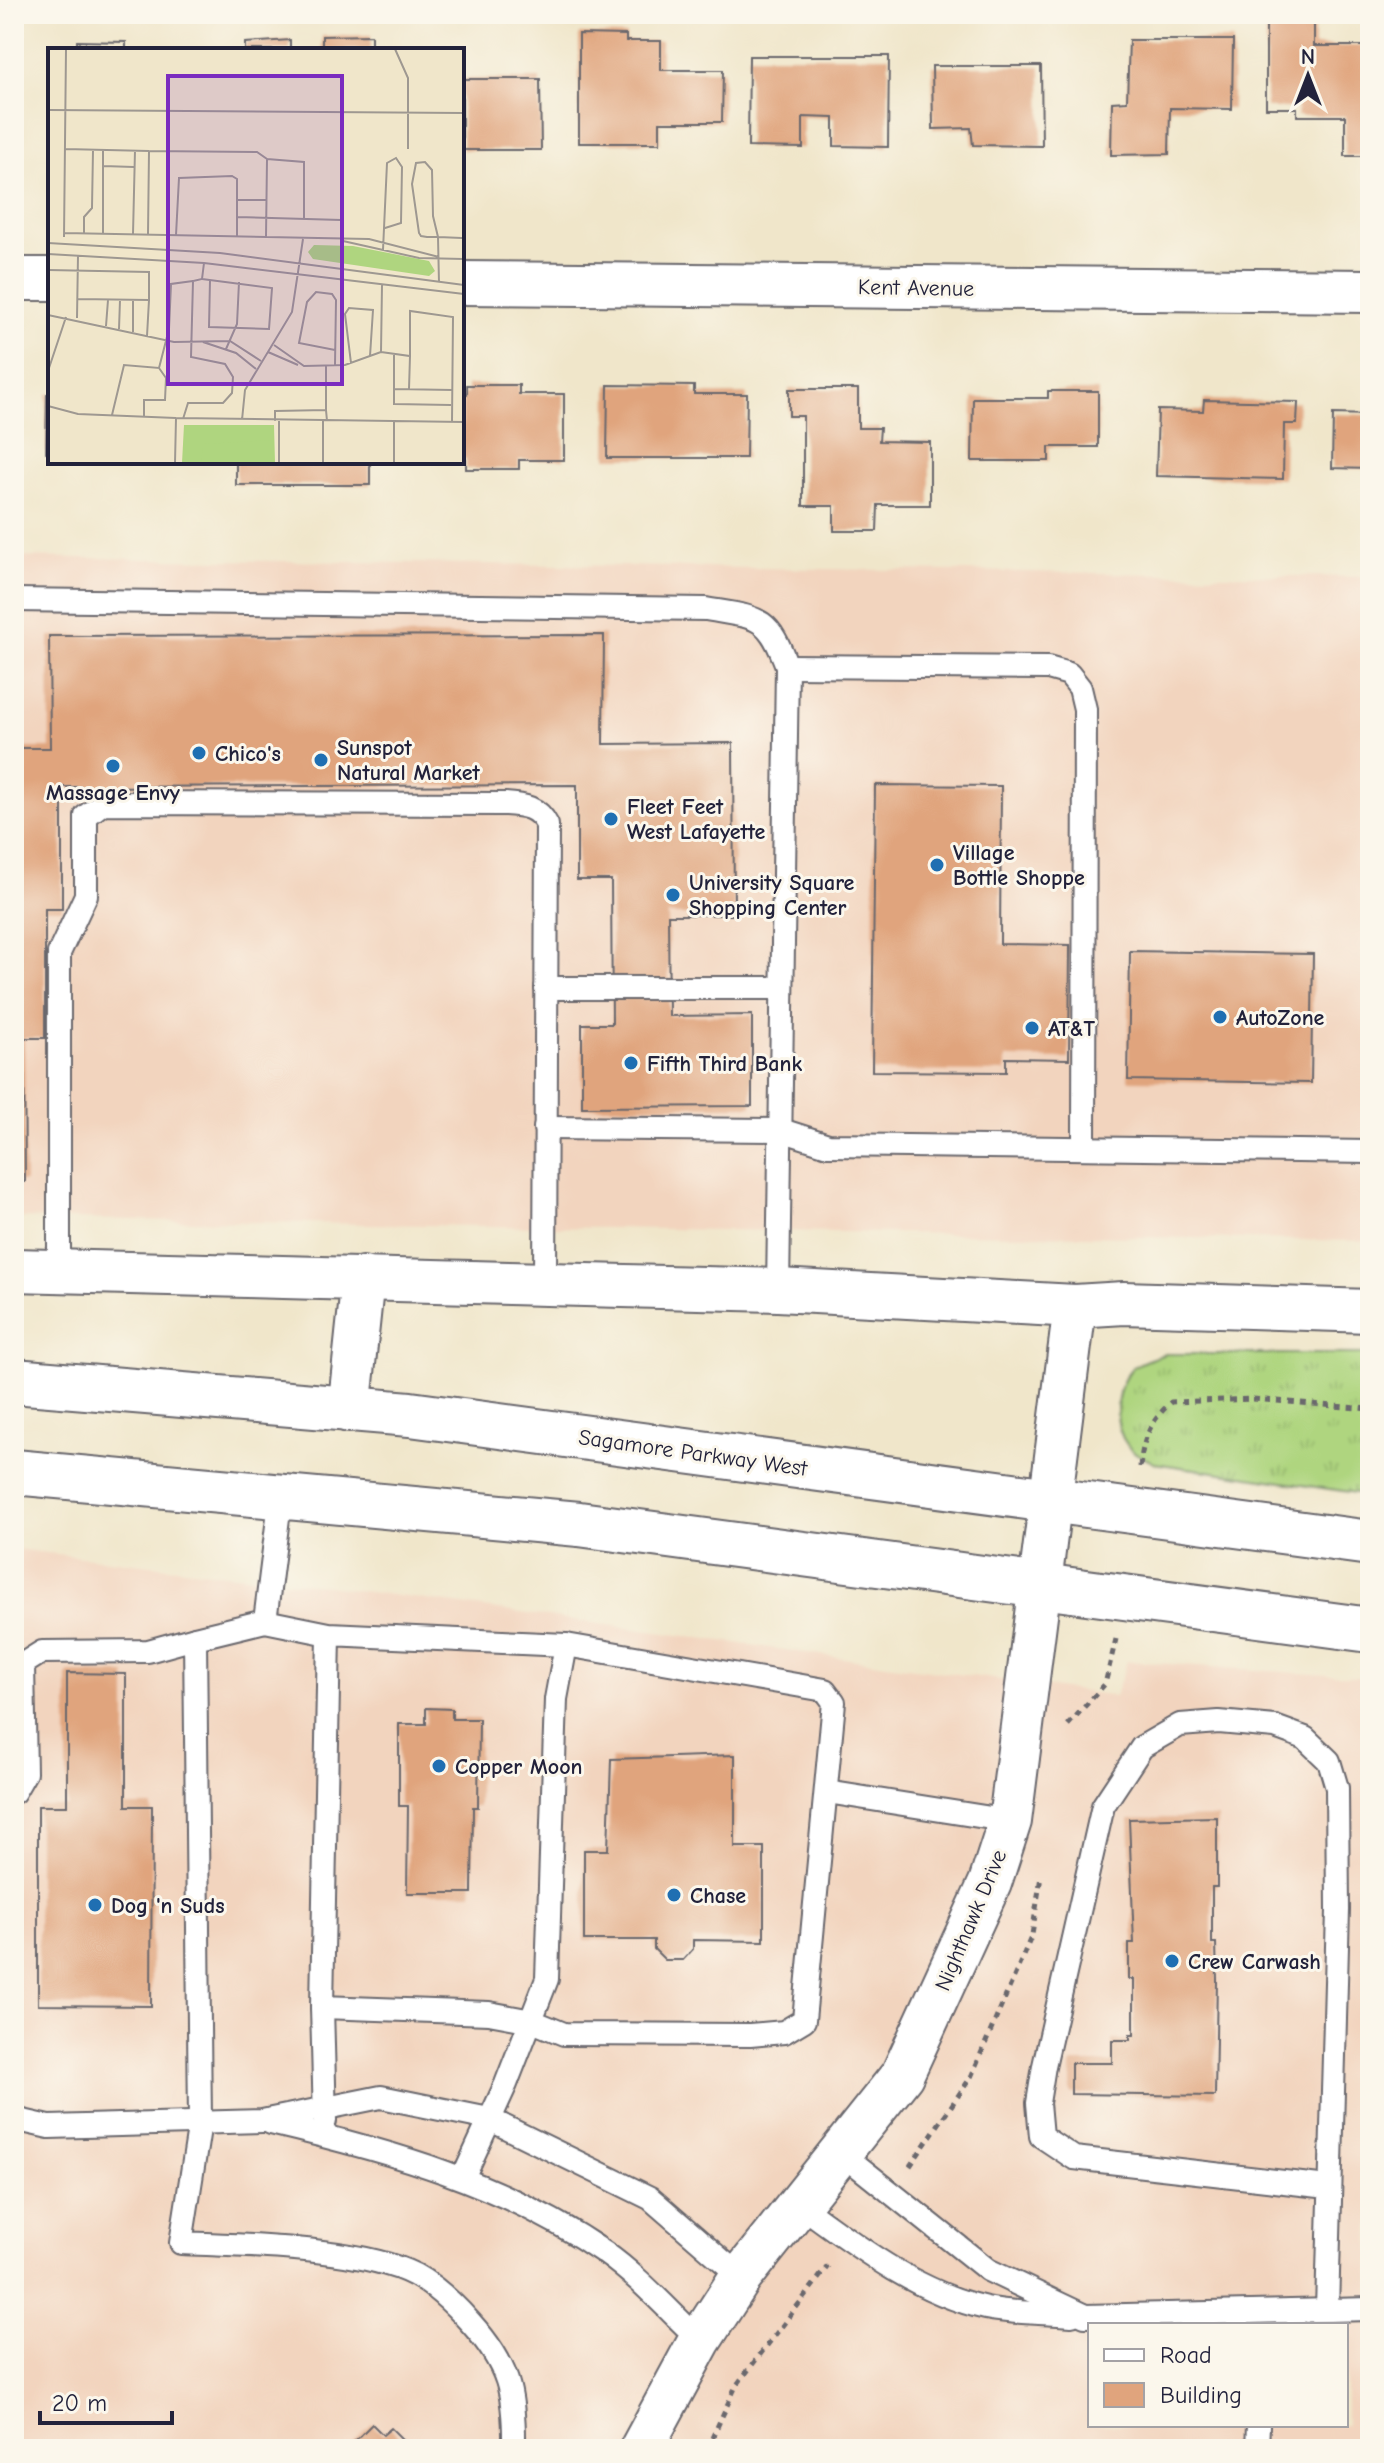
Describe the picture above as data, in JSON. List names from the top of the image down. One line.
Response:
{"streets":{"highway":["Sagamore Parkway West"],"street":["Kent Avenue","Nighthawk Drive"]},"crossings":[["Sagamore Parkway West","Nighthawk Drive"]],"places":["Chico's","Sunspot Natural Market","Massage Envy","Fleet Feet West Lafayette","Village Bottle Shoppe","University Square Shopping Center","AutoZone","AT&T","Fifth Third Bank","Copper Moon","Chase","Dog 'n Suds","Crew Carwash"],"legend":["Road","Building"],"scale_bar":"20 m","north":"top"}
